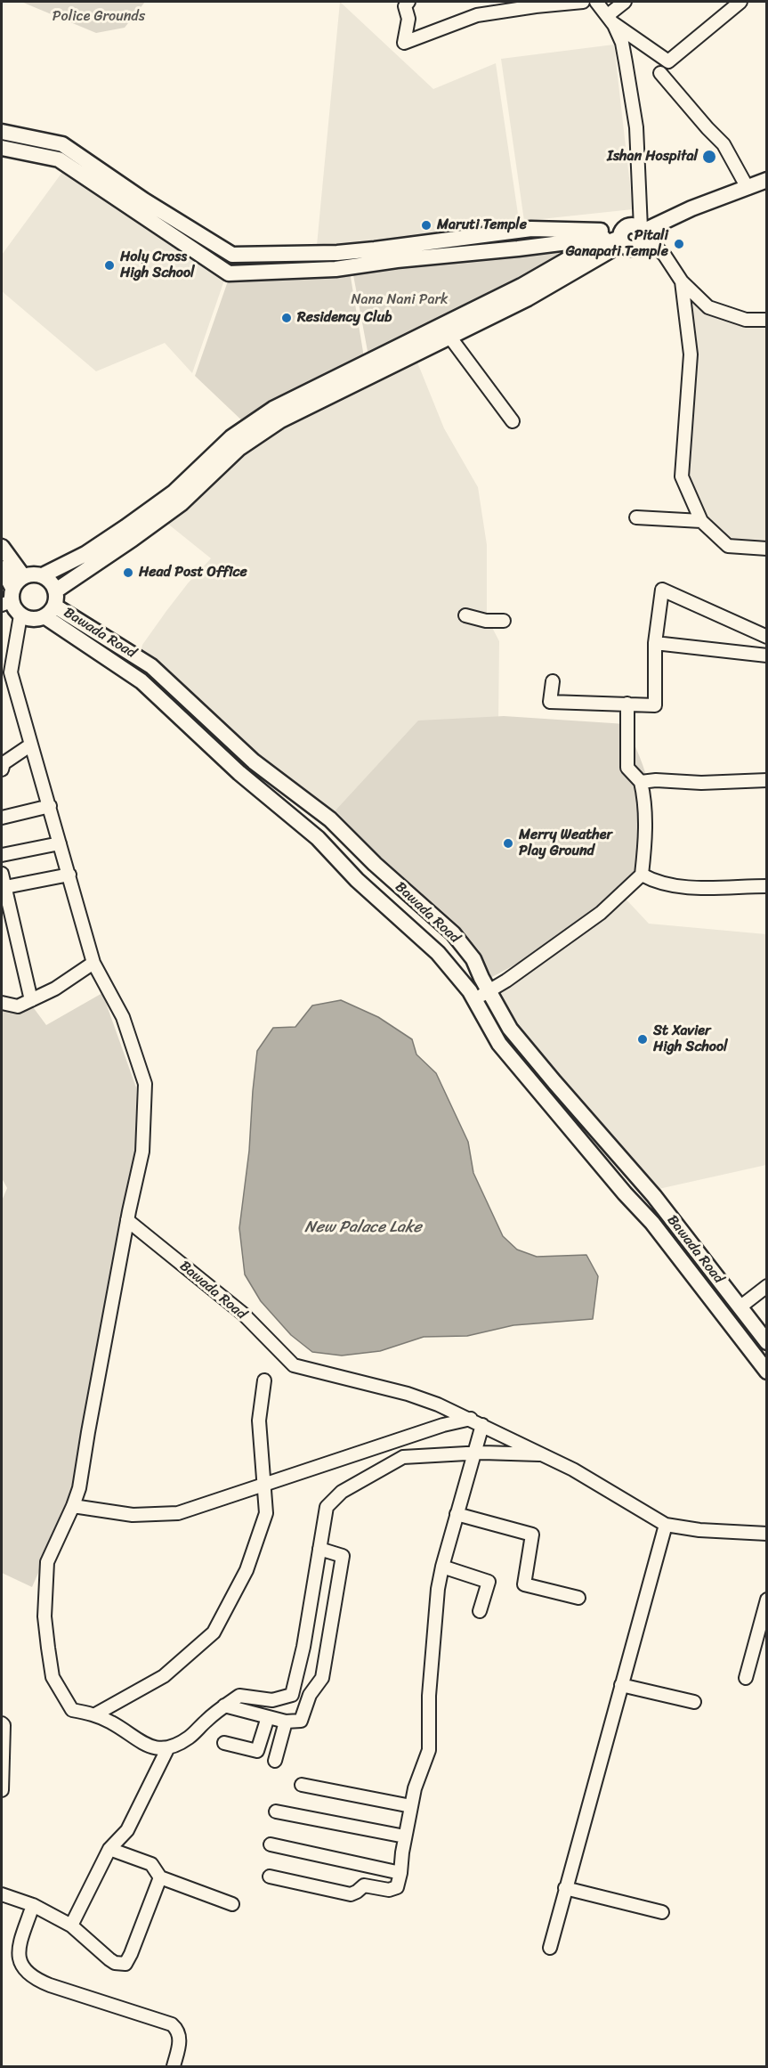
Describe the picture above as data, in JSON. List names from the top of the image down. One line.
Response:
{"streets":{"main road":["Bawada Road"]},"water":["New Palace Lake"],"parks":["Police Grounds","Nana Nani Park"],"places":["Ishan Hospital","Maruti Temple","Pitali Ganapati Temple","Holy Cross High School","Residency Club","Head Post Office","Merry Weather Play Ground","St Xavier High School"]}
